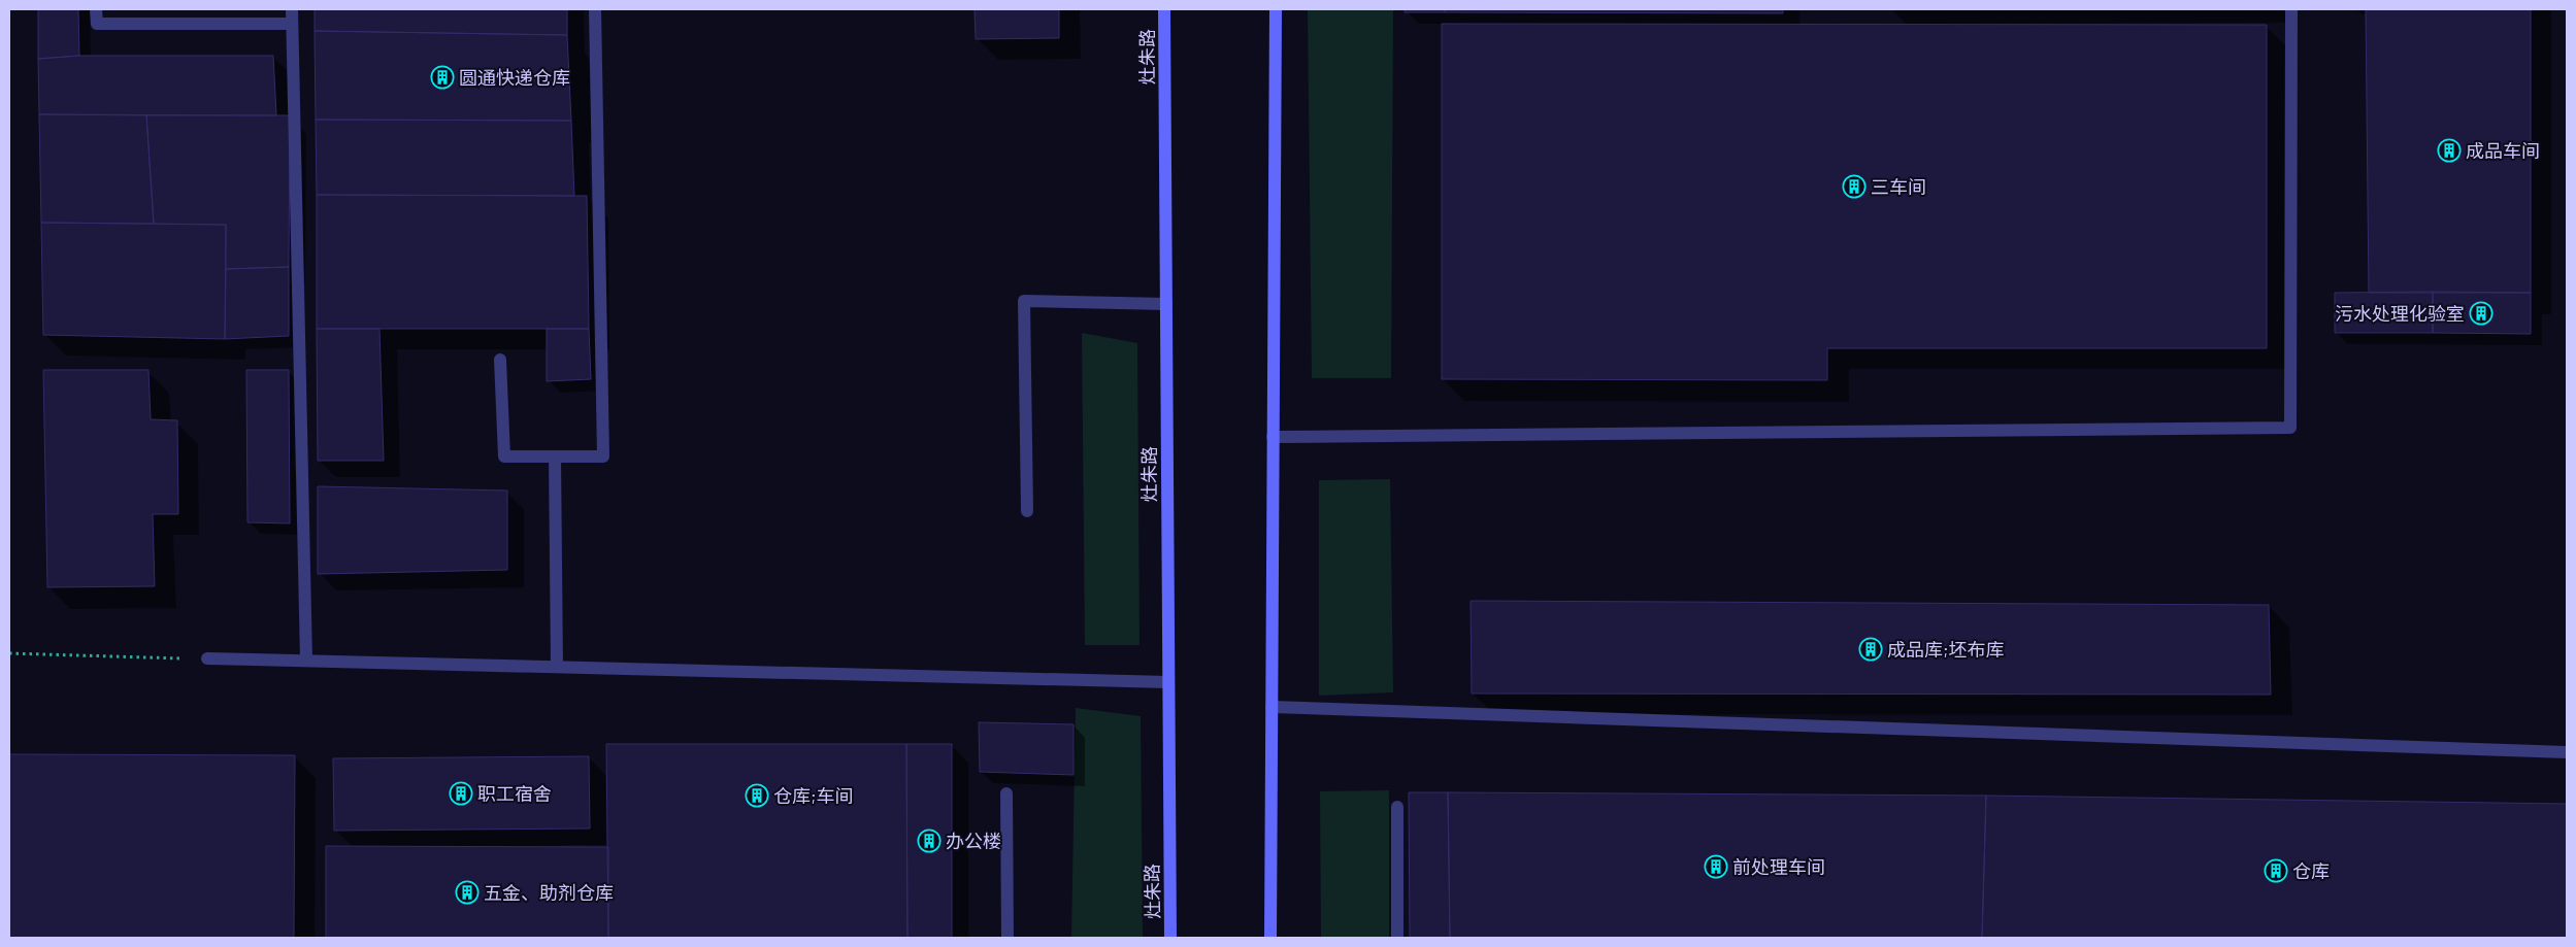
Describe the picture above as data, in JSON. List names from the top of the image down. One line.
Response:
{"streets":{"main road":["灶朱路"]},"places":{"building":["圆通快递仓库","成品车间","三车间","污水处理化验室","成品库;坯布库","职工宿舍","仓库;车间","办公楼","前处理车间","仓库","五金、助剂仓库"]}}
